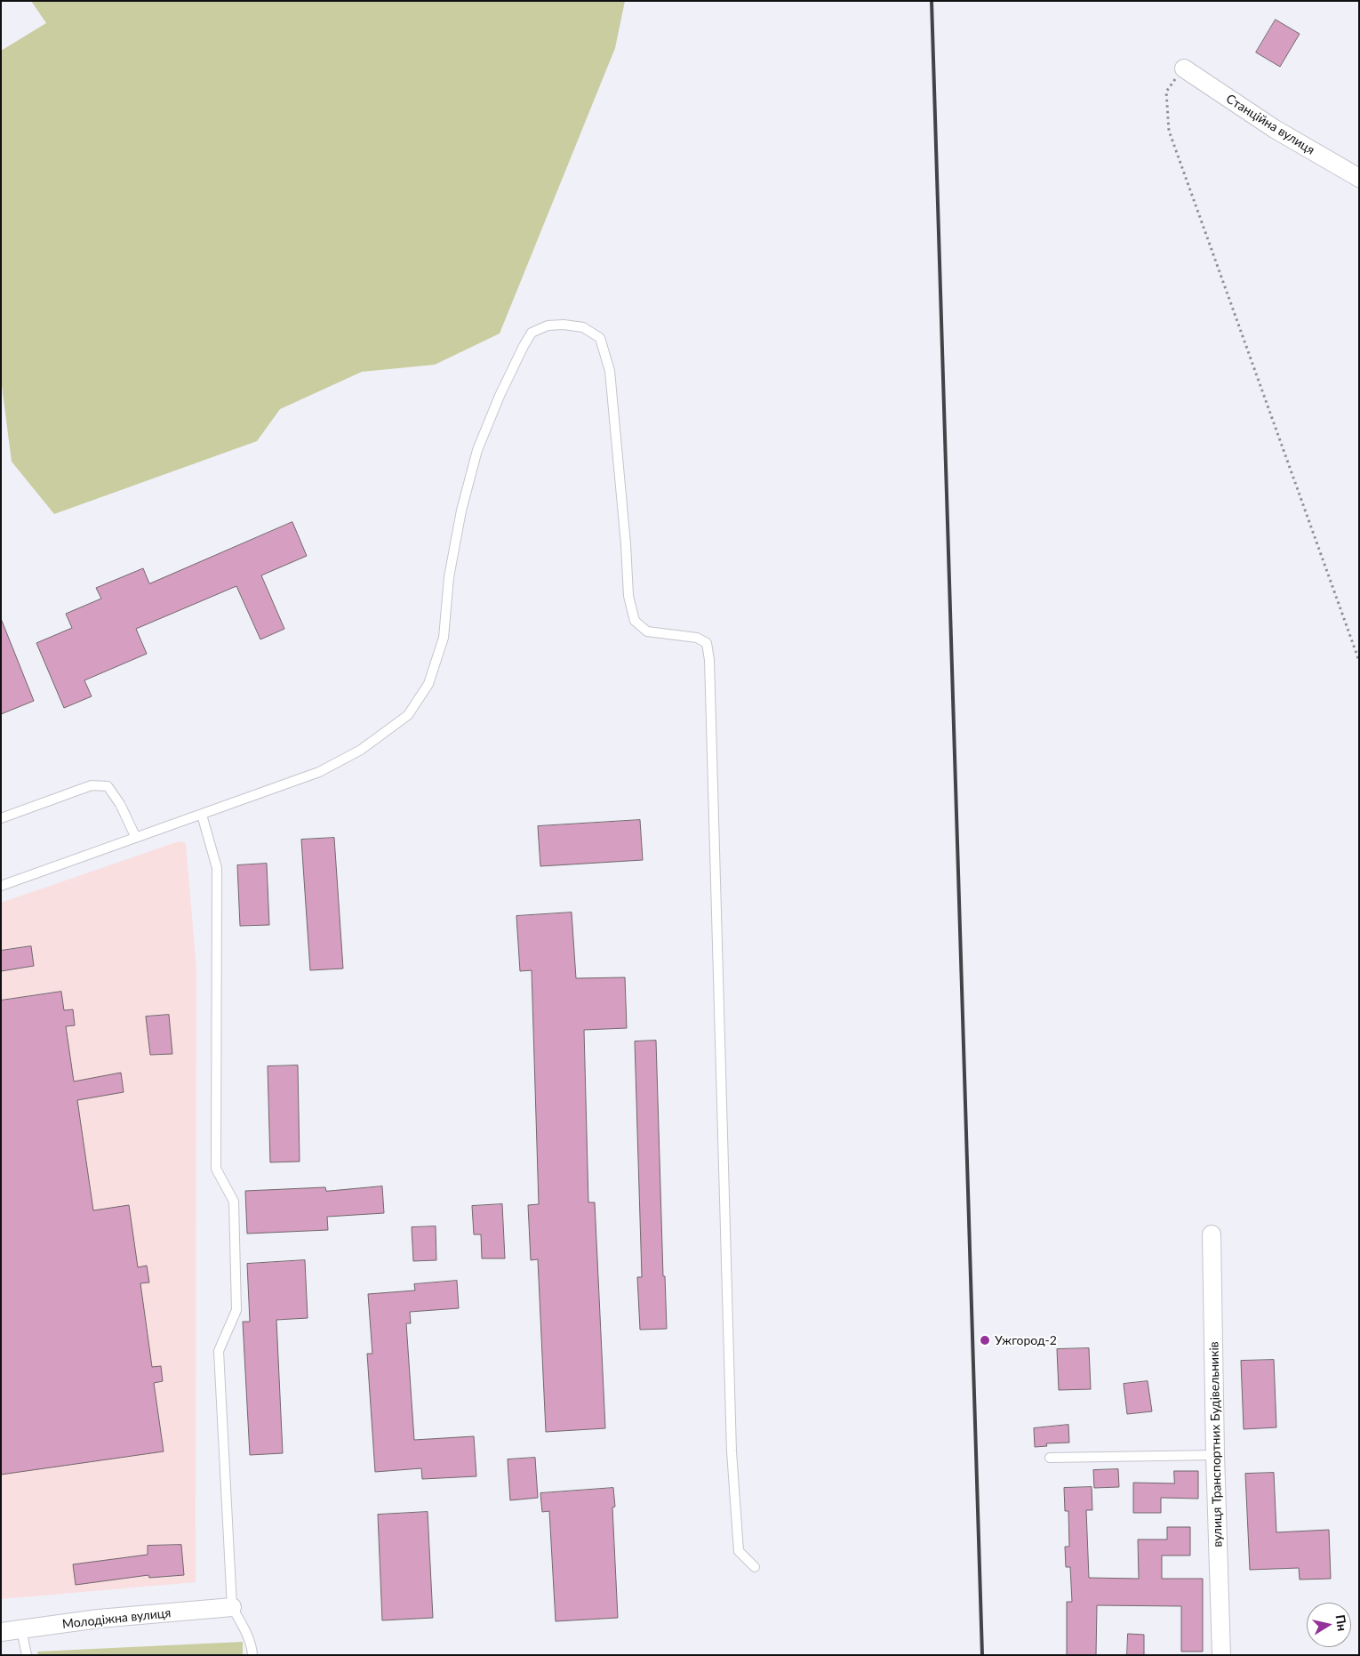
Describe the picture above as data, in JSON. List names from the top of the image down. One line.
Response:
{"streets":{"street":["Станційна вулиця","вулиця Транспортних Будівельників","Молодіжна вулиця"]},"places":["Ужгород-2"],"north":"right"}
